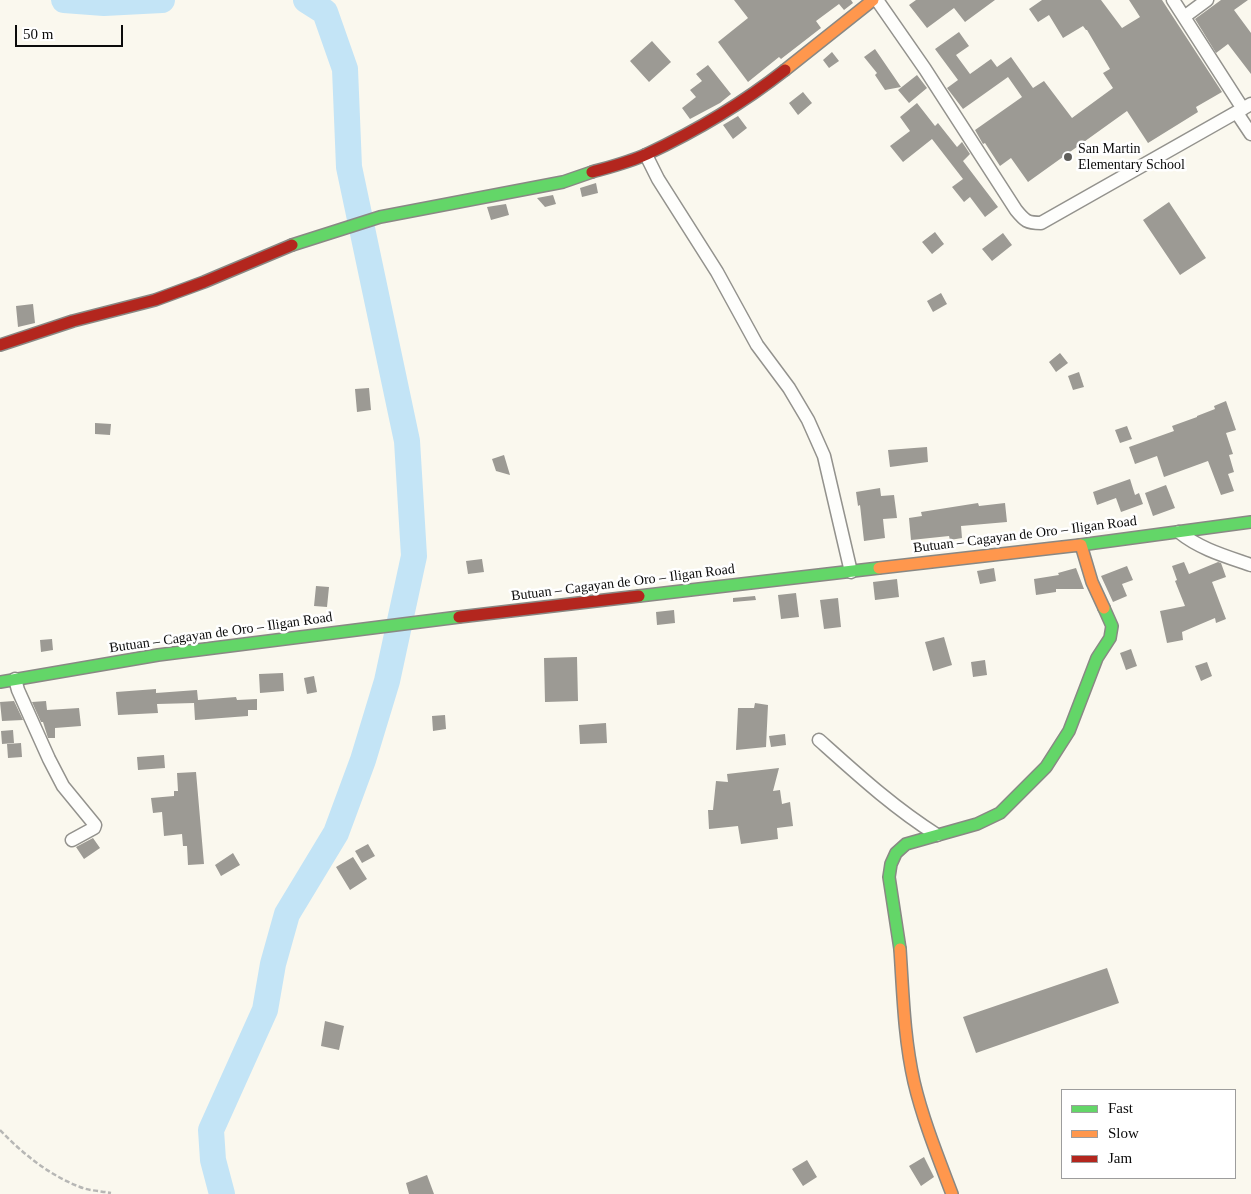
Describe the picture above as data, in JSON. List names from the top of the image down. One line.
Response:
{"streets":{"main road":["Butuan – Cagayan de Oro – Iligan Road"]},"places":["San Martin Elementary School"],"legend":["Fast","Slow","Jam"],"scale_bar":"50 m"}
